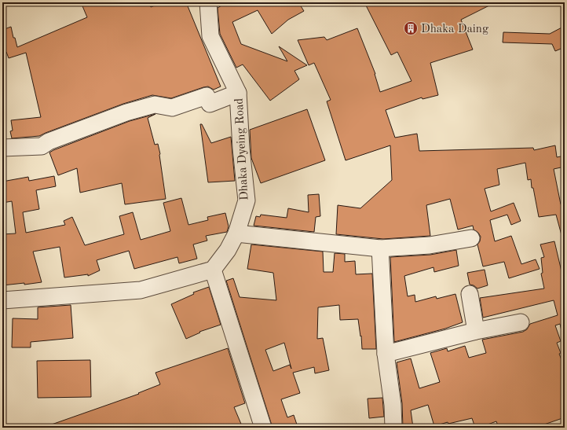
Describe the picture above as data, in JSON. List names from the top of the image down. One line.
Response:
{"streets":{"street":["Dhaka Dyeing Road"]},"places":{"building":["Dhaka Daing"]}}
